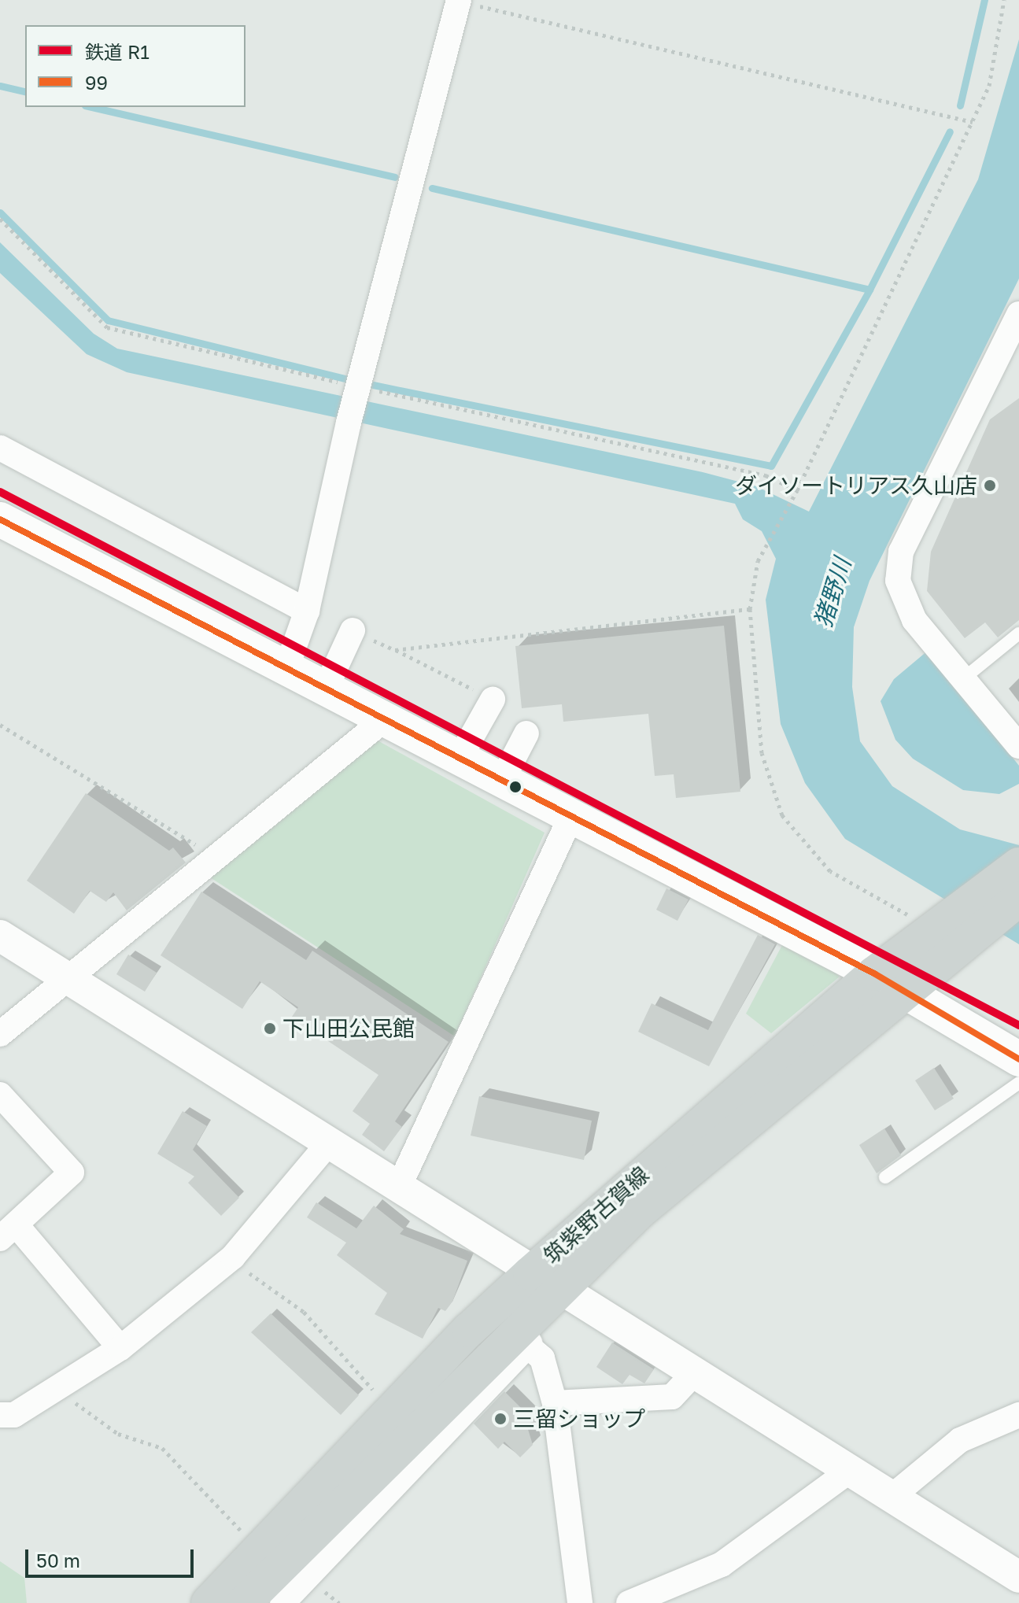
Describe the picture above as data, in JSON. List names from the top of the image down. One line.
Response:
{"streets":{"main road":["筑紫野古賀線"]},"water":["猪野川"],"places":["ダイソートリアス久山店","下山田公民館","三留ショップ"],"lines":["rail line R1","transit line 99"],"legend":["鉄道 R1","99"],"scale_bar":"50 m"}
